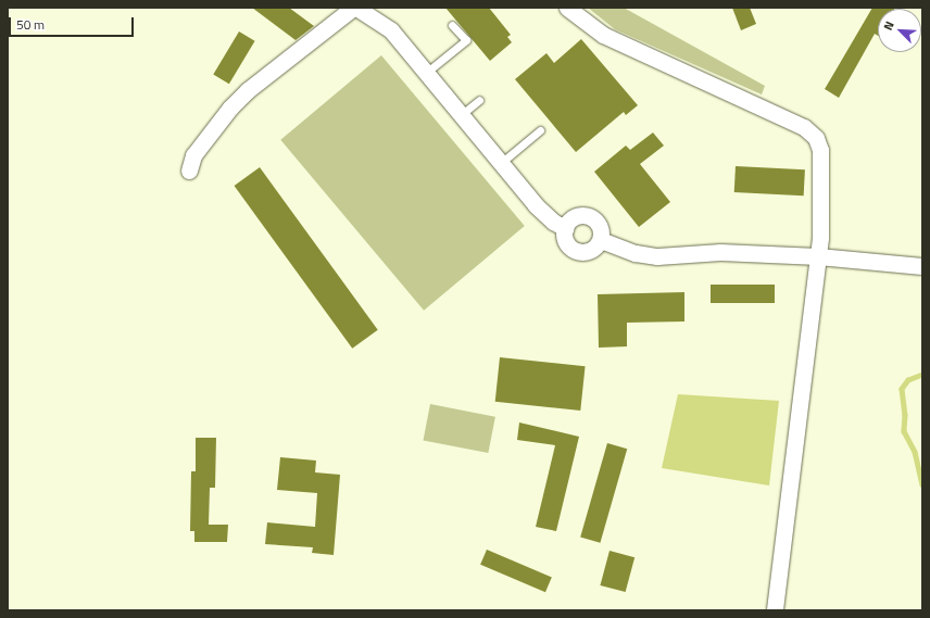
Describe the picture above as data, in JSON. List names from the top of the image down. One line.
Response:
{"scale_bar":"50 m","north":"top left"}
